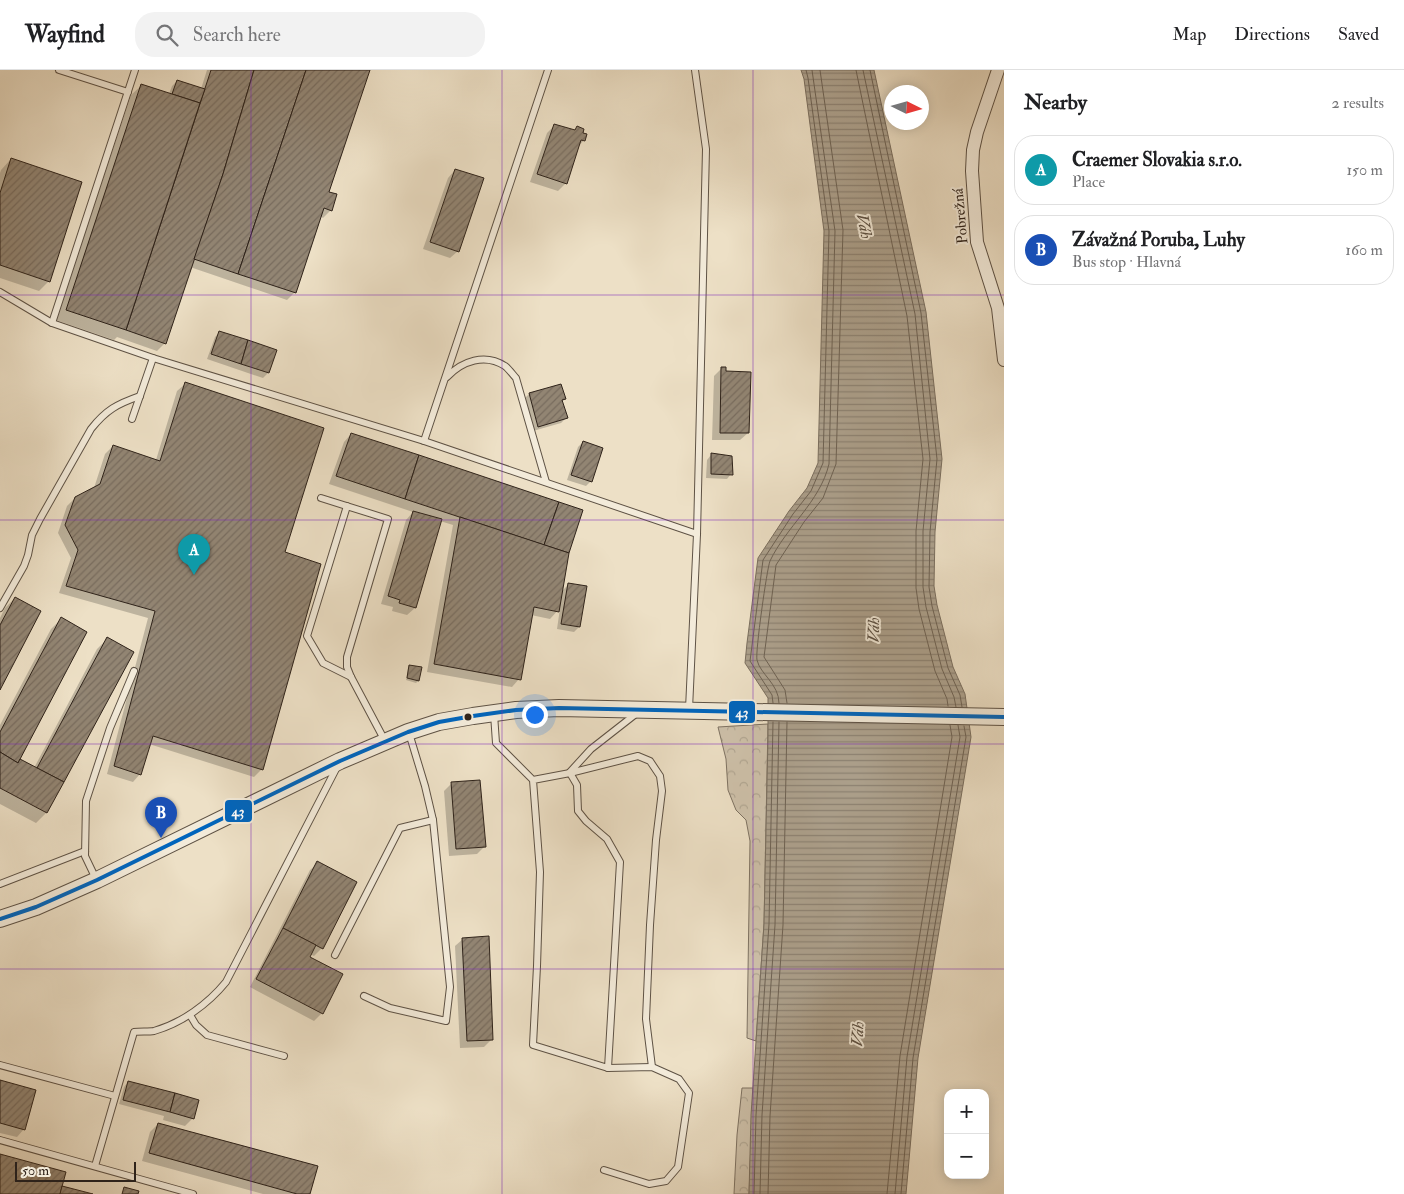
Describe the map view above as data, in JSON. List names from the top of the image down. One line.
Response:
{"streets":{"street":["Pobrežná"]},"water":["Váh"],"lines":["transit line 43"],"scale_bar":"50 m","north":"right","page":{"header":"Wayfind","search":"Search here","nav":["Map","Directions","Saved"],"heading":["Nearby","2 results"],"list":[{"mark":"A","name":"Craemer Slovakia s.r.o.","note":"Place","value":"150 m"},{"mark":"B","name":"Závažná Poruba, Luhy","note":"Bus stop · Hlavná","value":"160 m"}],"pins":["A","B"],"map_buttons":["+","−"],"scale":"50 m"}}
